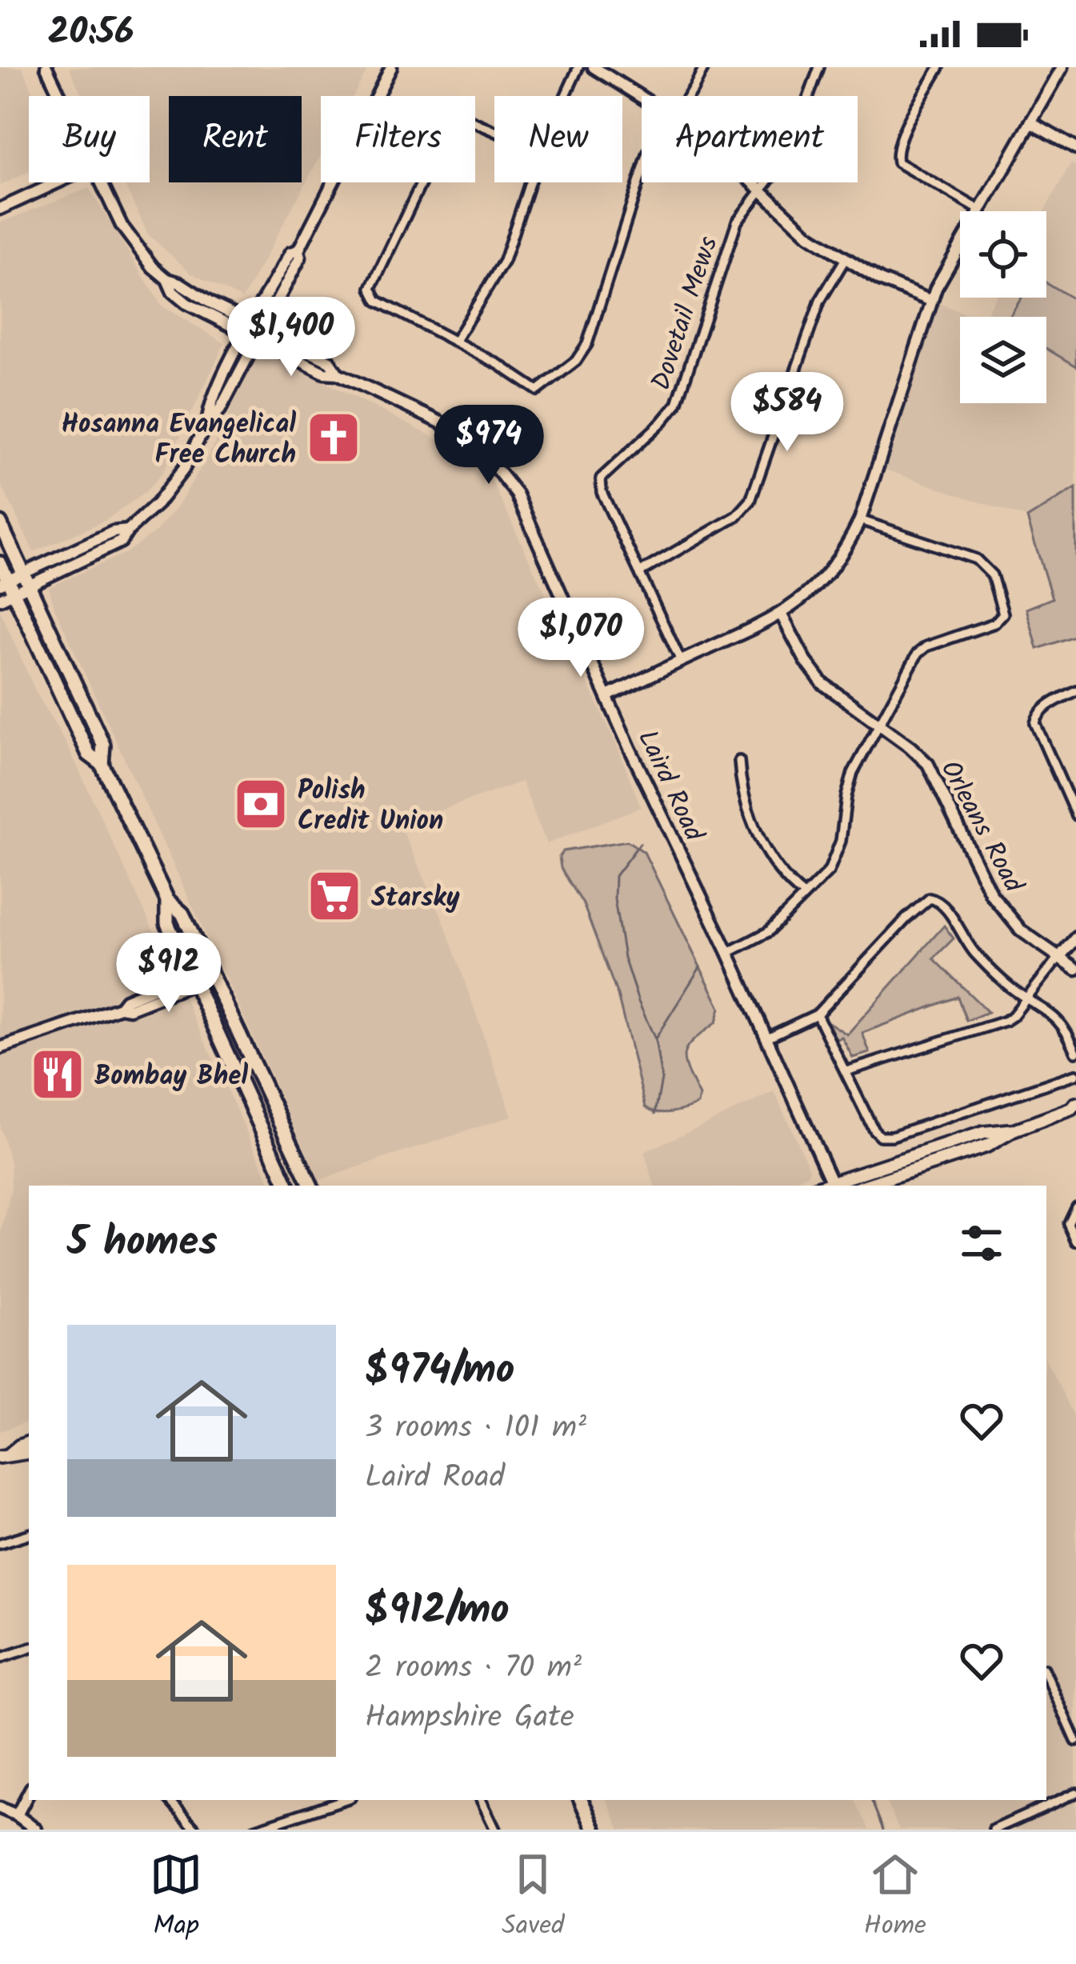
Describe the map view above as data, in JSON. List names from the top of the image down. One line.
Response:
{"streets":{"street":["Dovetail Mews","Laird Road","Orleans Road"]},"places":{"church":["Hosanna Evangelical Free Church"],"bank":["Polish Credit Union"],"supermarket":["Starsky"],"restaurant":["Bombay Bhel"]},"page":{"status":"20:56","chip":["Buy","Rent","Filters","New","Apartment"],"price":["$1,400","$584","$974","$1,070","$912"],"heading":"5 homes","list":[{"name":"$974/mo","note":"3 rooms · 101 m² · Laird Road"},{"name":"$912/mo","note":"2 rooms · 70 m² · Hampshire Gate"}],"tabs":["Map","Saved","Home"]}}
